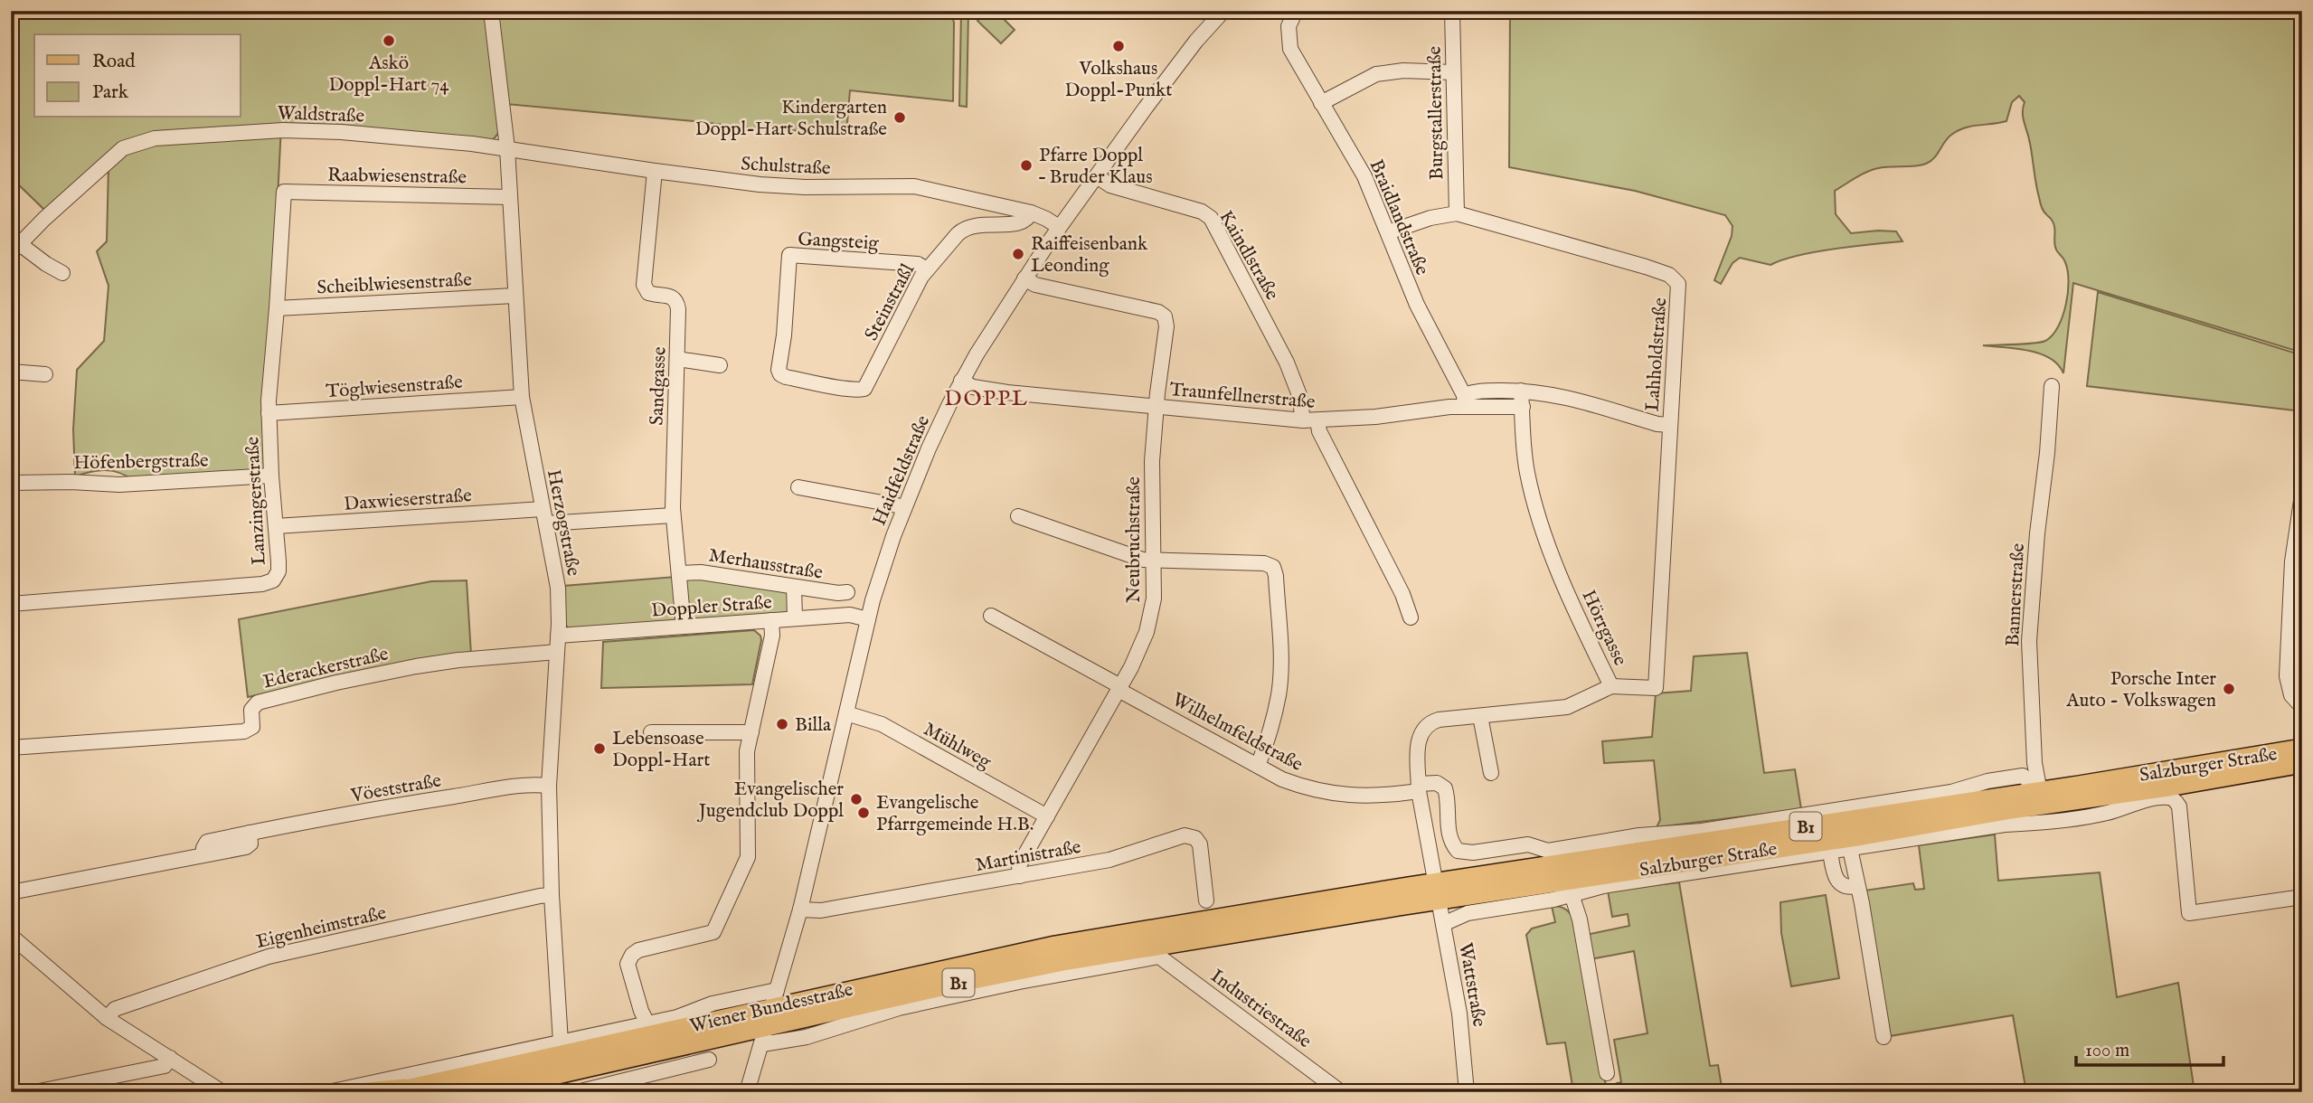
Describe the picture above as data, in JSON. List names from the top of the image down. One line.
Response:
{"streets":{"main road":["Salzburger Straße","B1","Wiener Bundesstraße"],"street":["Burgstallerstraße","Waldstraße","Schulstraße","Raabwiesenstraße","Braidlandstraße","Gangsteig","Kaindlstraße","Scheiblwiesenstraße","Steinstraßl","Lahholdstraße","Töglwiesenstraße","Sandgasse","Traunfellnerstraße","Höfenbergstraße","Haidfeldstraße","Daxwieserstraße","Lanzingerstraße","Herzogstraße","Neubruchstraße","Merhausstraße","Bannerstraße","Doppler Straße","Hörrgasse","Ederackerstraße","Wilhelmfeldstraße","Mühlweg","Vöeststraße","Martinistraße","Eigenheimstraße","Wattstraße","Industriestraße"]},"crossings":[["Burgstallerstraße","Lahholdstraße"],["Waldstraße","Schulstraße"],["Waldstraße","Herzogstraße"],["Schulstraße","Steinstraßl"],["Schulstraße","Sandgasse"],["Schulstraße","Haidfeldstraße"],["Schulstraße","Herzogstraße"],["Raabwiesenstraße","Lanzingerstraße"],["Raabwiesenstraße","Herzogstraße"],["Braidlandstraße","Lahholdstraße"],["Braidlandstraße","Traunfellnerstraße"],["Gangsteig","Steinstraßl"],["Kaindlstraße","Traunfellnerstraße"],["Kaindlstraße","Haidfeldstraße"],["Scheiblwiesenstraße","Lanzingerstraße"],["Scheiblwiesenstraße","Herzogstraße"],["Lahholdstraße","Traunfellnerstraße"],["Lahholdstraße","Hörrgasse"],["Töglwiesenstraße","Lanzingerstraße"],["Töglwiesenstraße","Herzogstraße"],["Sandgasse","Merhausstraße"],["Sandgasse","Doppler Straße"],["Traunfellnerstraße","Haidfeldstraße"],["Traunfellnerstraße","Neubruchstraße"],["Traunfellnerstraße","Hörrgasse"],["Höfenbergstraße","Lanzingerstraße"],["Haidfeldstraße","Neubruchstraße"],["Haidfeldstraße","Doppler Straße"],["Haidfeldstraße","Mühlweg"],["Haidfeldstraße","Martinistraße"],["Haidfeldstraße","Wiener Bundesstraße"],["Daxwieserstraße","Lanzingerstraße"],["Daxwieserstraße","Herzogstraße"],["Herzogstraße","Doppler Straße"],["Herzogstraße","Ederackerstraße"],["Herzogstraße","Vöeststraße"],["Herzogstraße","Eigenheimstraße"],["Herzogstraße","Wiener Bundesstraße"],["Neubruchstraße","Wilhelmfeldstraße"],["Neubruchstraße","Mühlweg"],["Neubruchstraße","Martinistraße"],["Bannerstraße","Salzburger Straße"],["Hörrgasse","Wilhelmfeldstraße"],["Hörrgasse","Salzburger Straße"],["Wilhelmfeldstraße","Salzburger Straße"],["Salzburger Straße","Wattstraße"],["Salzburger Straße","Wiener Bundesstraße"],["Salzburger Straße","Industriestraße"],["Wiener Bundesstraße","Industriestraße"]],"districts":["DOPPL"],"places":["Askö Doppl-Hart 74","Volkshaus Doppl-Punkt","Kindergarten Doppl-Hart Schulstraße","Pfarre Doppl – Bruder Klaus","Raiffeisenbank Leonding","Porsche Inter Auto - Volkswagen","Billa","Lebensoase Doppl-Hart","Evangelischer Jugendclub Doppl","Evangelische Pfarrgemeinde H.B."],"legend":["Road","Park"],"scale_bar":"100 m"}
